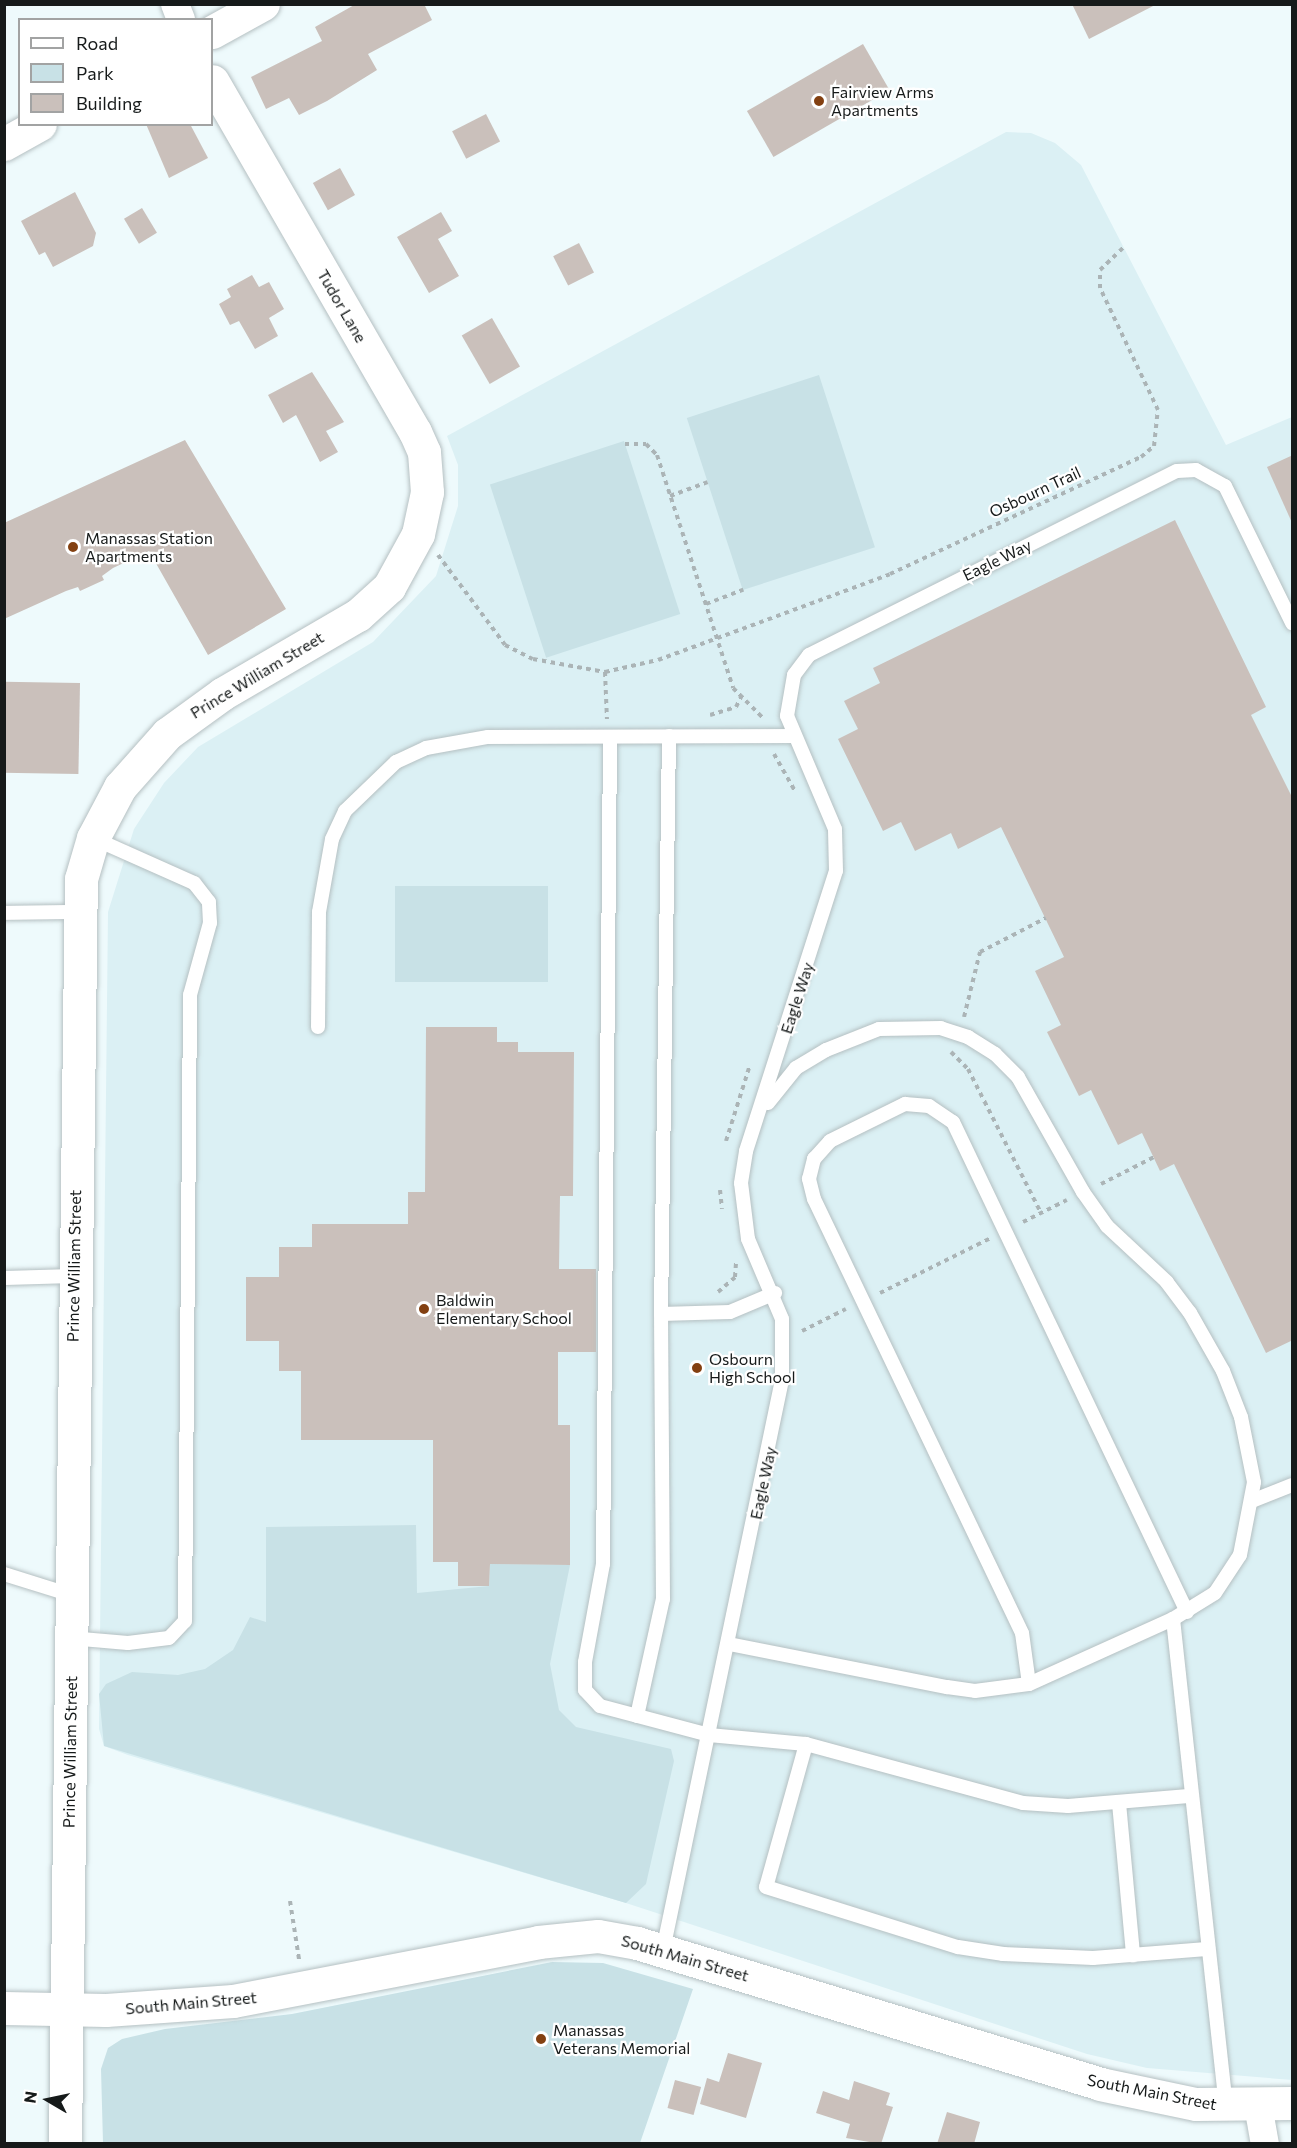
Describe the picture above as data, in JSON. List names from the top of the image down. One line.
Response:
{"streets":{"street":["Tudor Lane","Prince William Street","South Main Street"],"lane":["Eagle Way"],"path":["Osbourn Trail"]},"crossings":[["Tudor Lane","Prince William Street"],["Eagle Way","South Main Street"],["Prince William Street","South Main Street"]],"places":["Fairview Arms Apartments","Manassas Station Apartments","Baldwin Elementary School","Osbourn High School","Manassas Veterans Memorial"],"legend":["Road","Park","Building"],"north":"left"}
